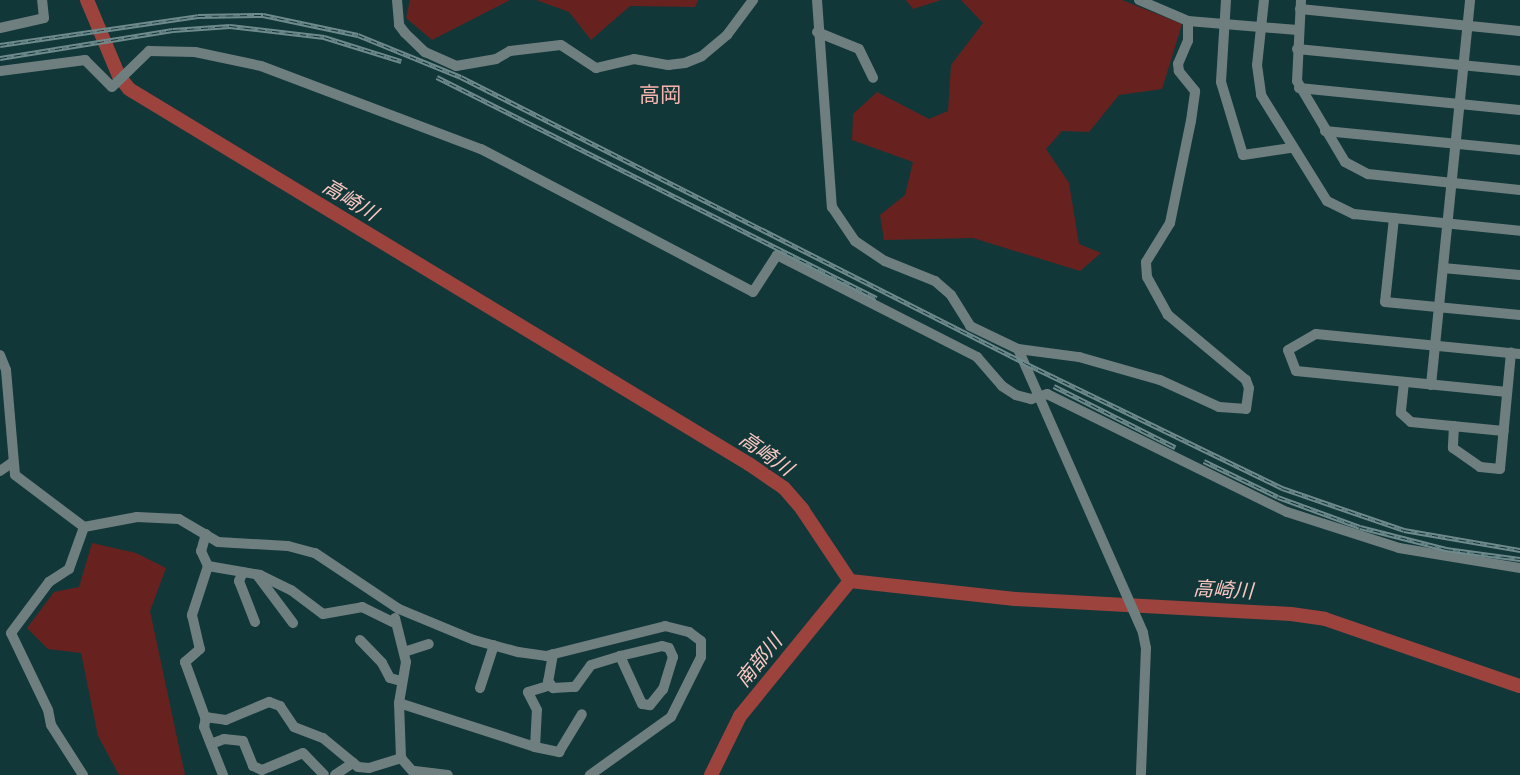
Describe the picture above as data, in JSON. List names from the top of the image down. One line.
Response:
{"districts":["高岡"],"water":["高崎川","南部川"]}
